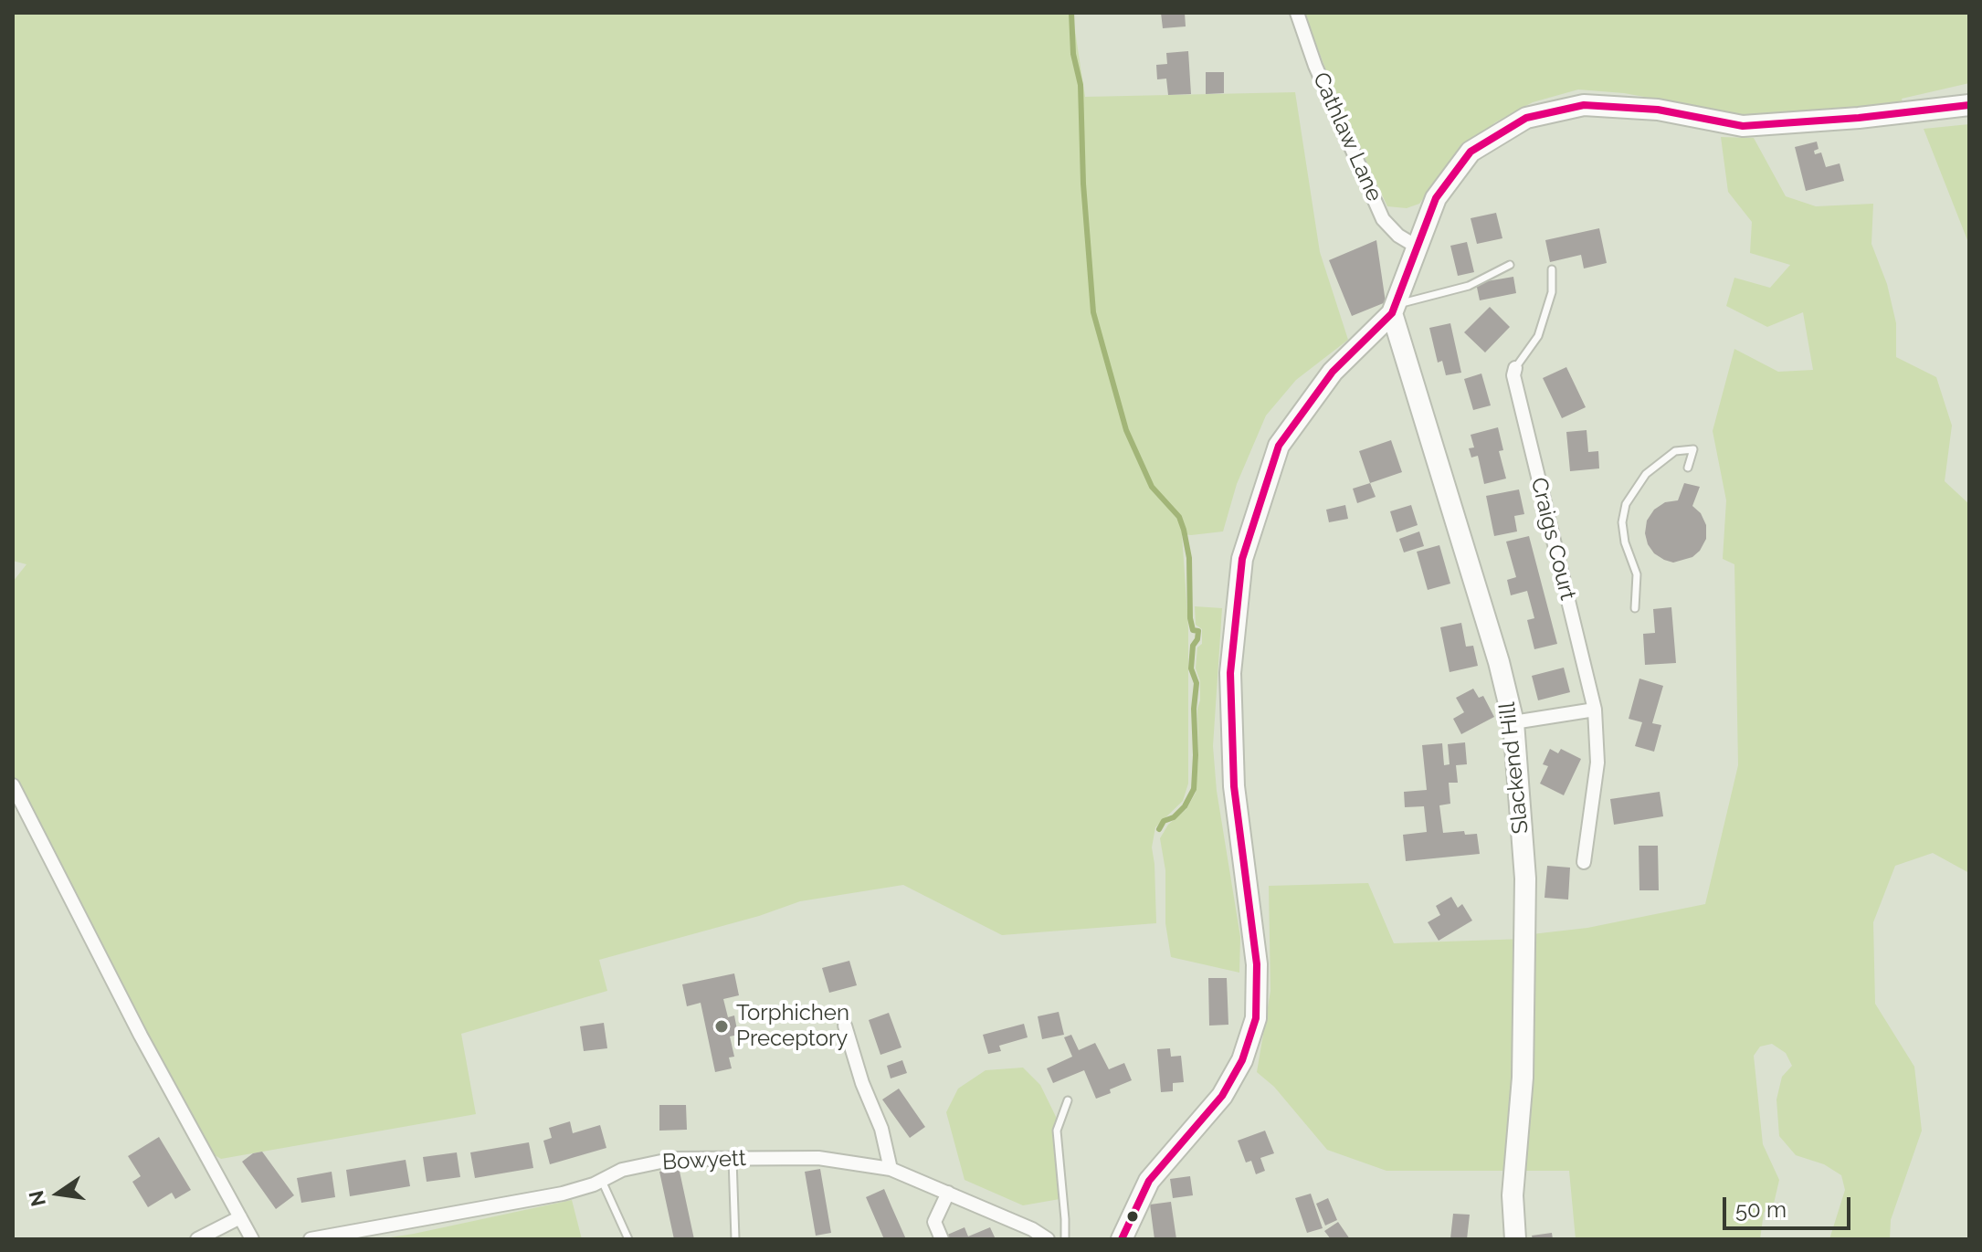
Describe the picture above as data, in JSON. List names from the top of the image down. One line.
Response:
{"streets":{"main road":["Slackend Hill"],"street":["Cathlaw Lane","Craigs Court","Bowyett"]},"places":["Torphichen Preceptory"],"scale_bar":"50 m","north":"left"}
